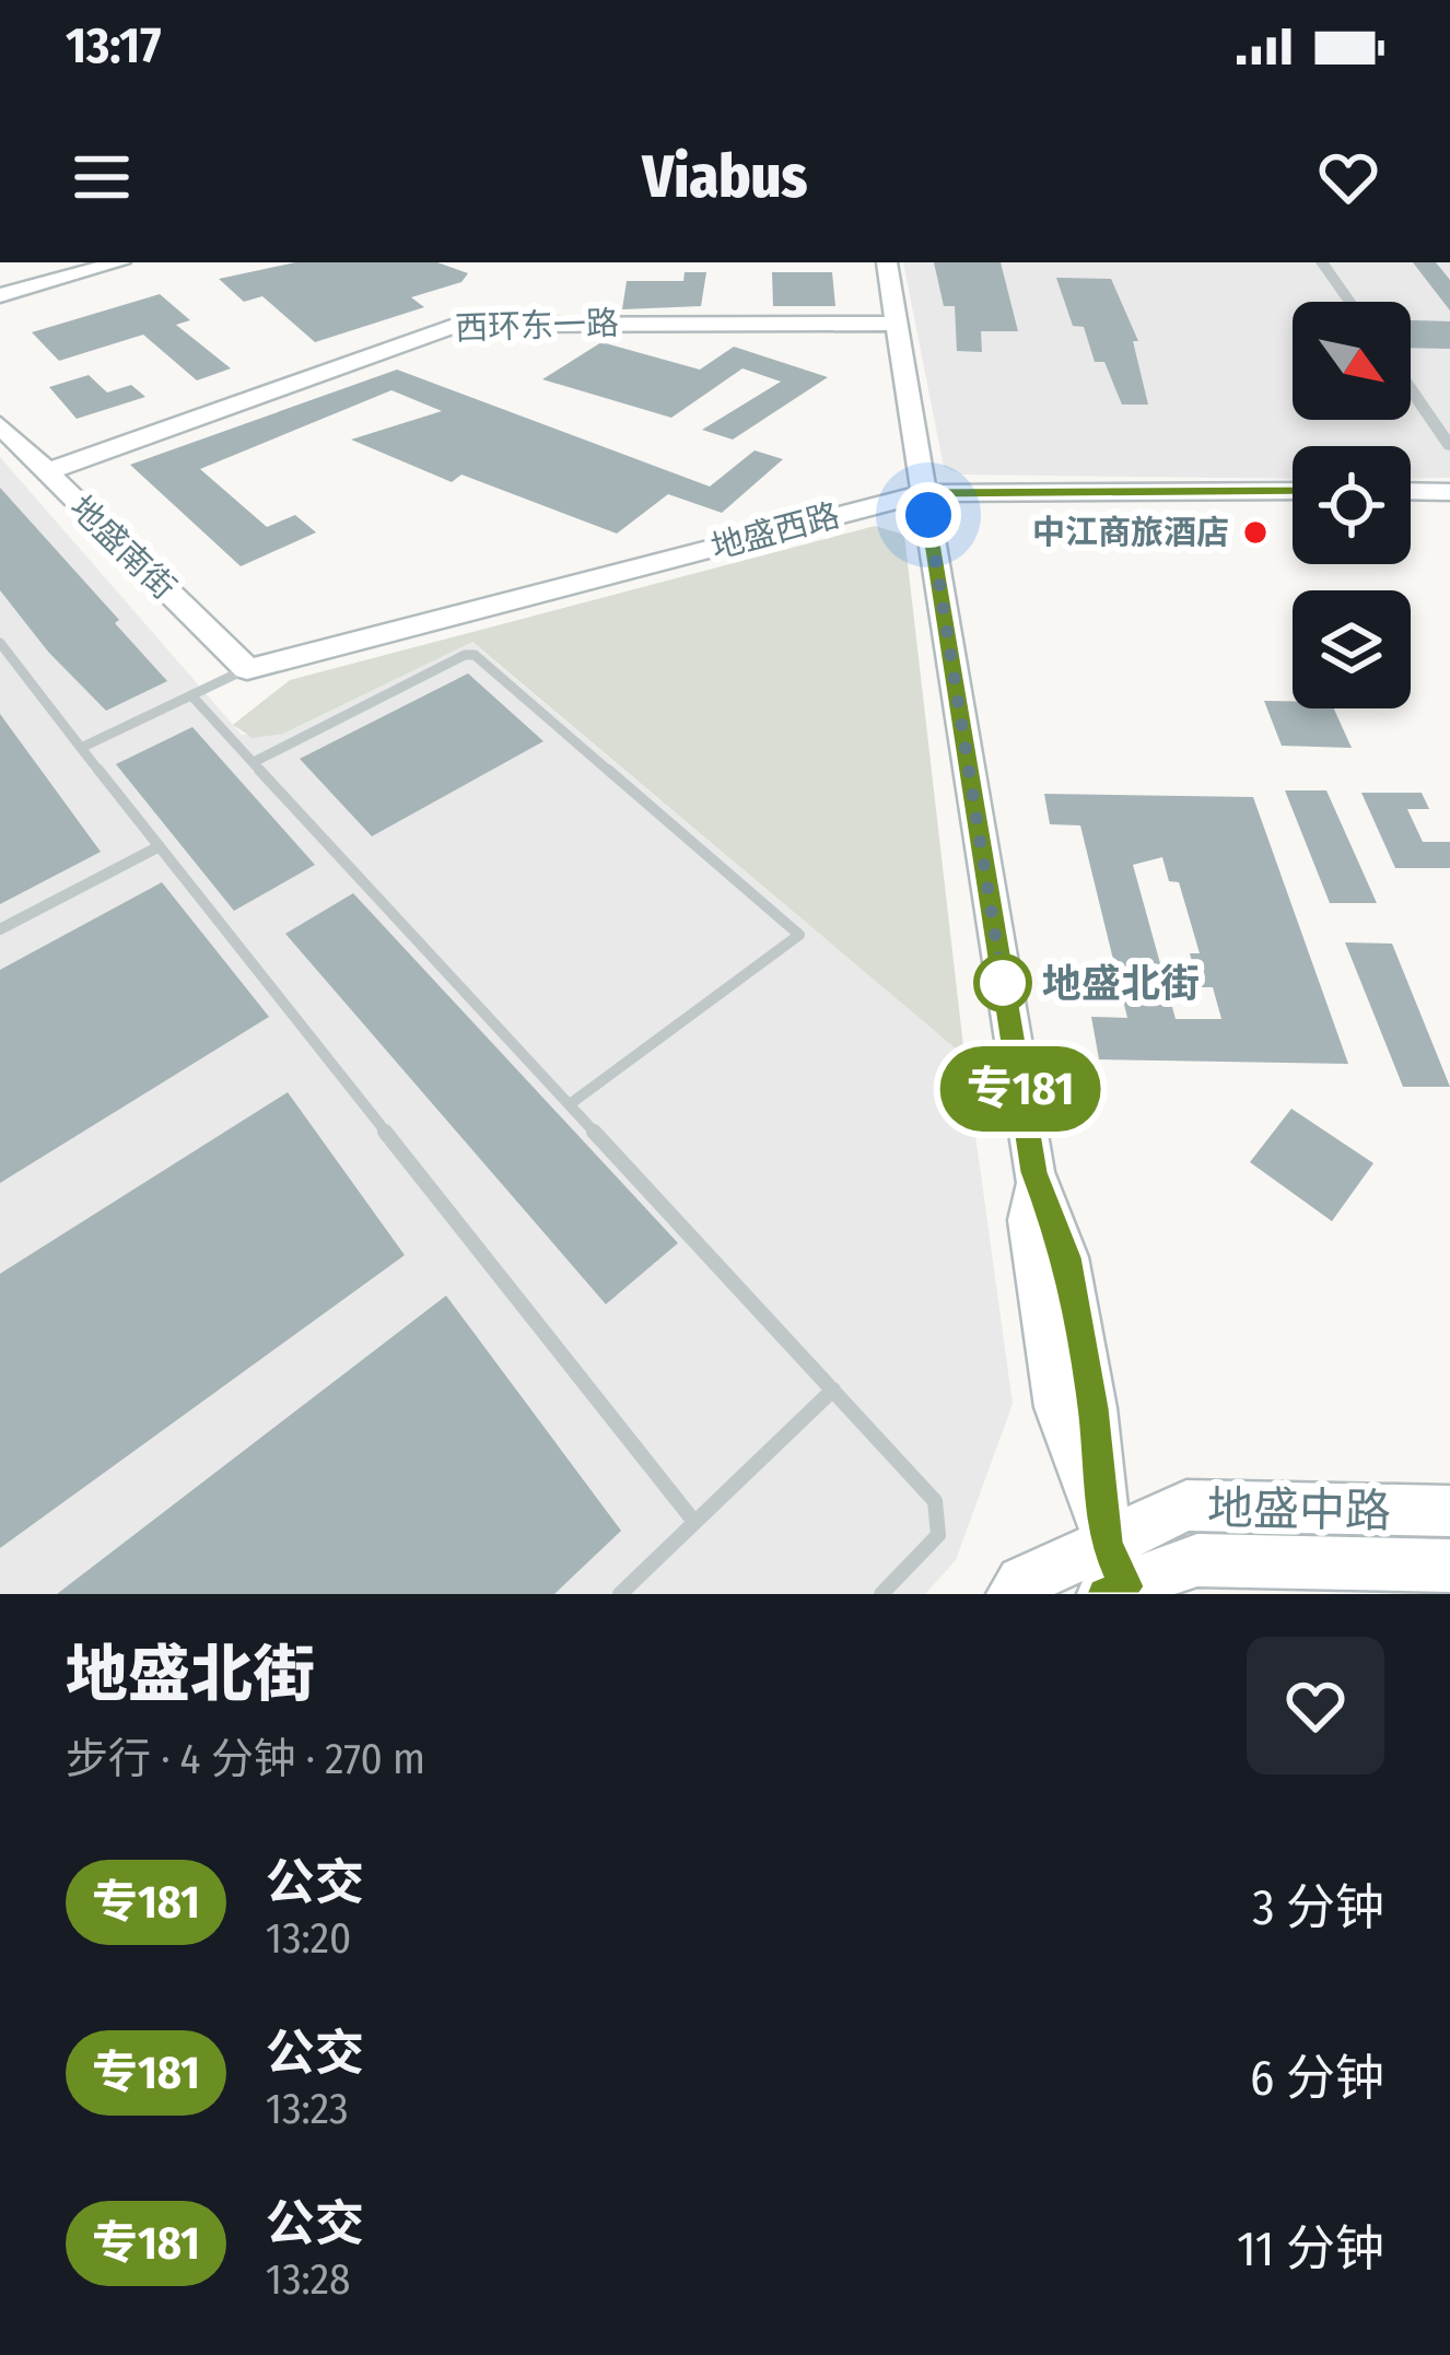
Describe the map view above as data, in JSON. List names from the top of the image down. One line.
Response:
{"streets":{"street":["西环东一路","地盛西路","地盛南街","地盛中路"]},"crossings":[["西环东一路","地盛南街"],["地盛西路","地盛南街"]],"places":["中江商旅酒店","地盛北街"],"lines":["bus line 专181"],"north":"bottom right","page":{"status":"13:17","header":"Viabus","on_map":"专181","heading":["地盛北街","步行 · 4 分钟 · 270 m"],"list":[{"mark":"专181","name":"公交","note":"13:20","value":"3 分钟"},{"mark":"专181","name":"公交","note":"13:23","value":"6 分钟"},{"mark":"专181","name":"公交","note":"13:28","value":"11 分钟"}]}}
